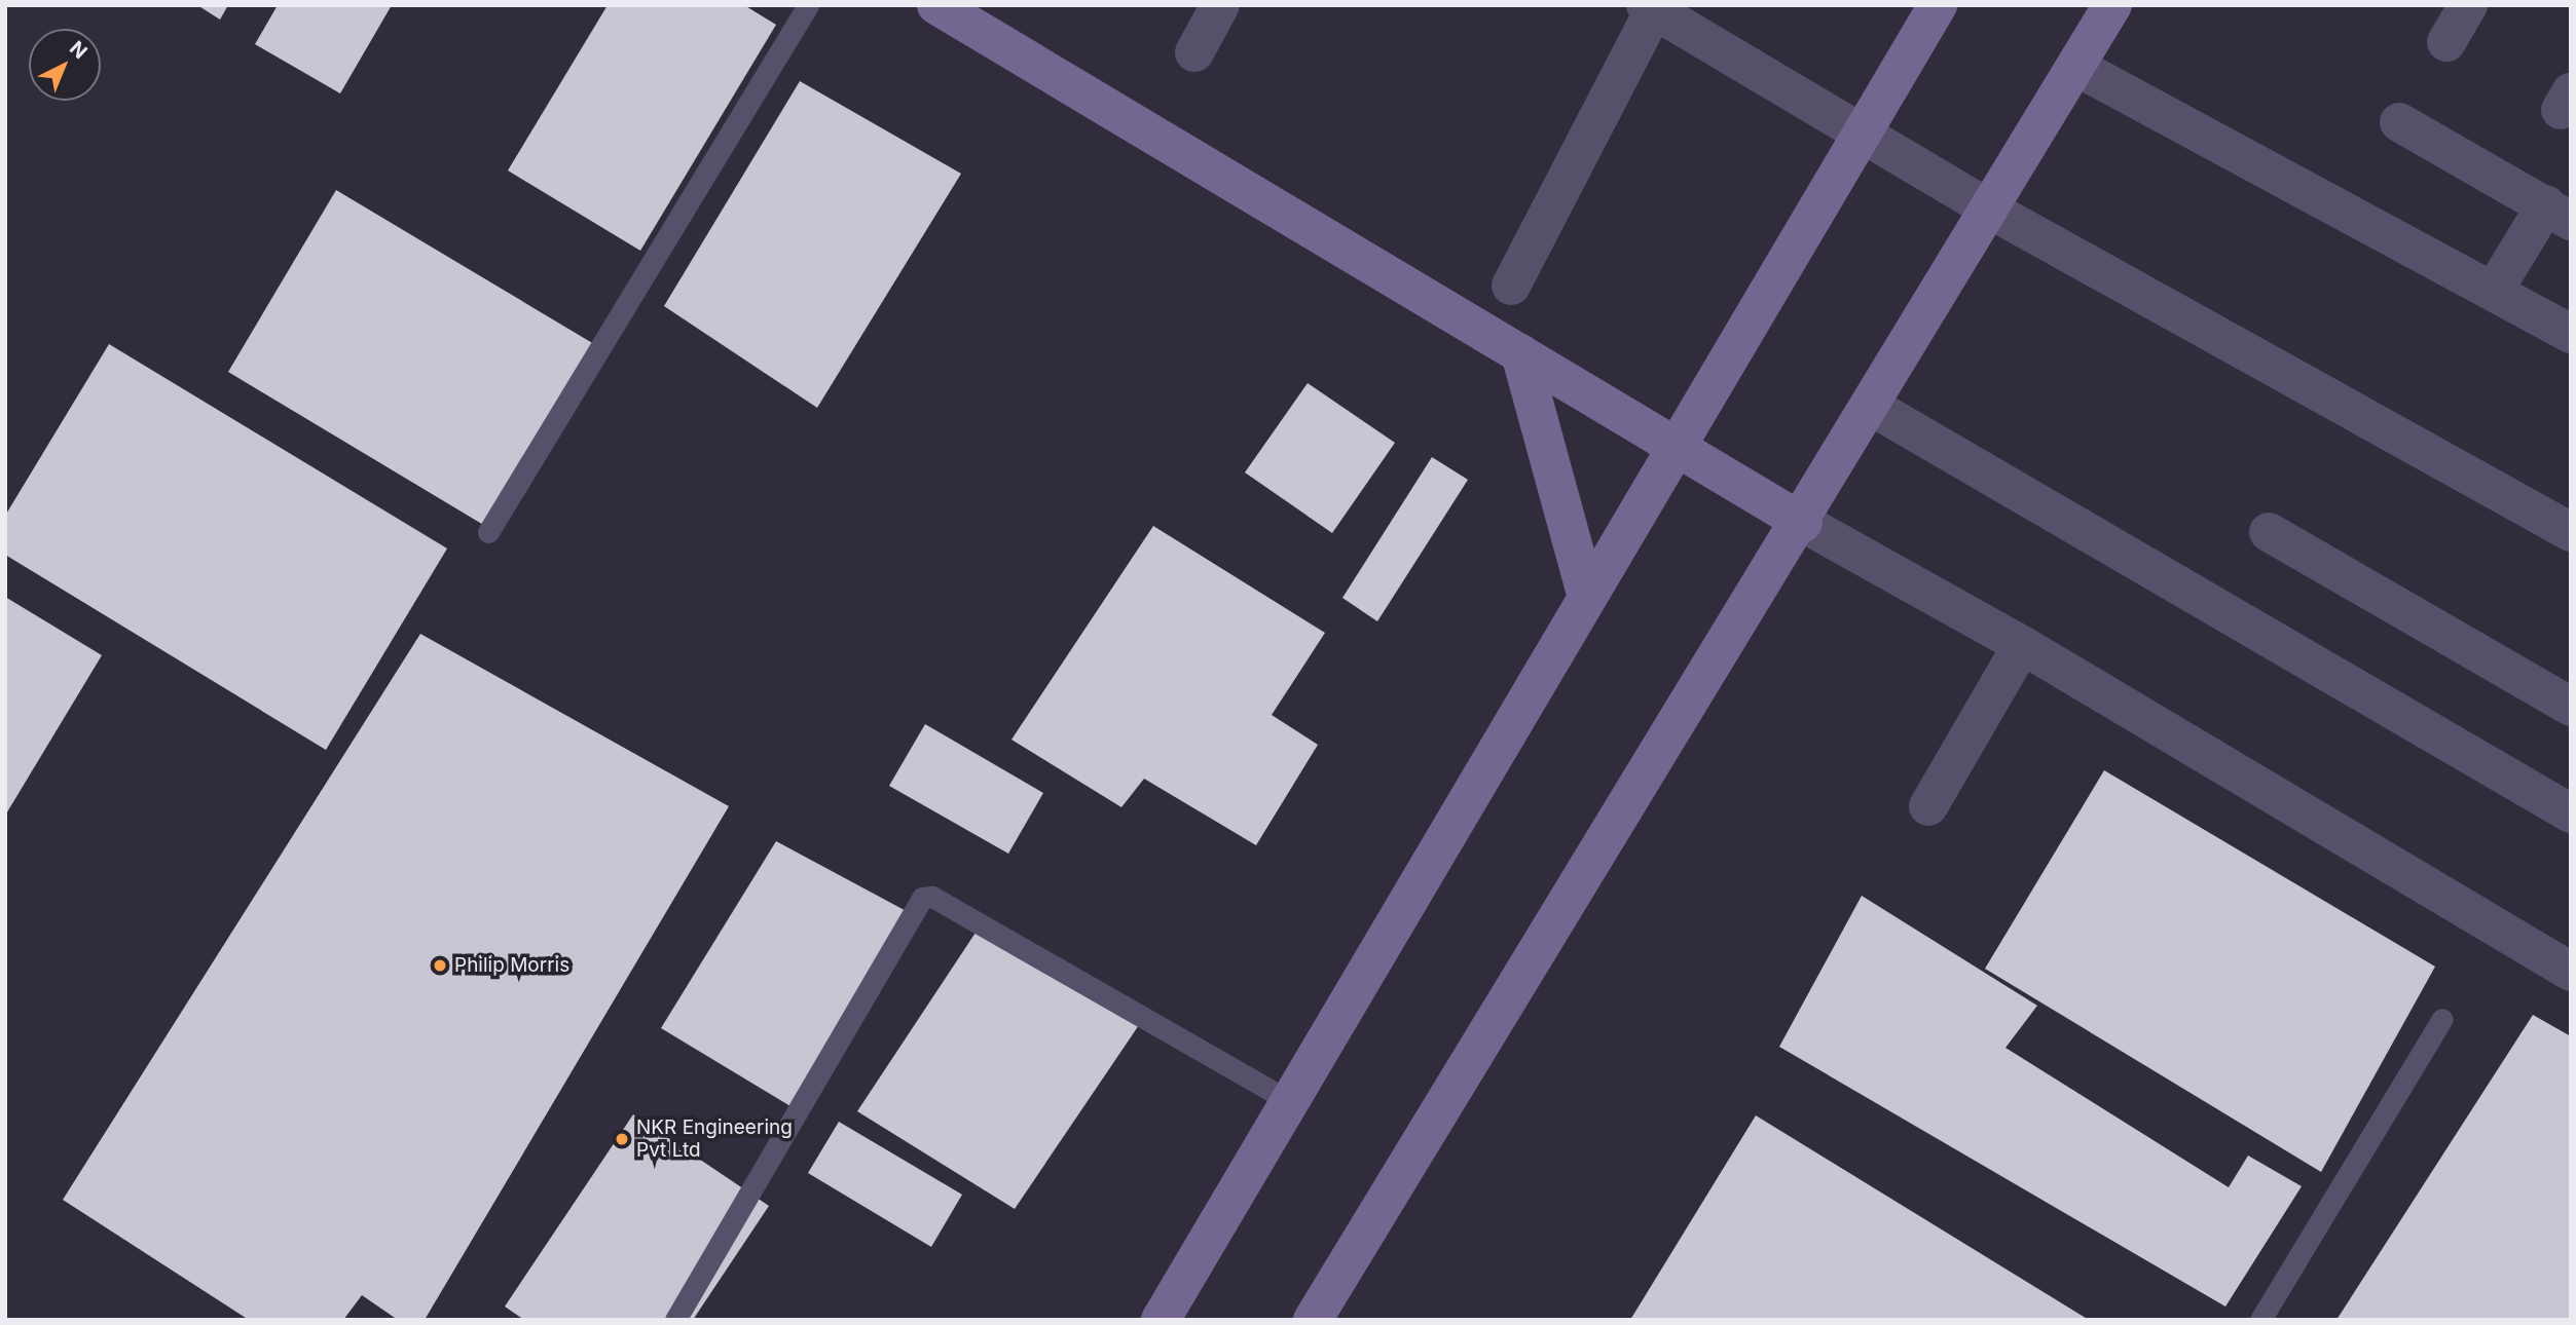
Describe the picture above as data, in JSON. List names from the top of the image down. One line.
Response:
{"places":["Philip Morris","NKR Engineering Pvt Ltd"],"north":"top right"}
